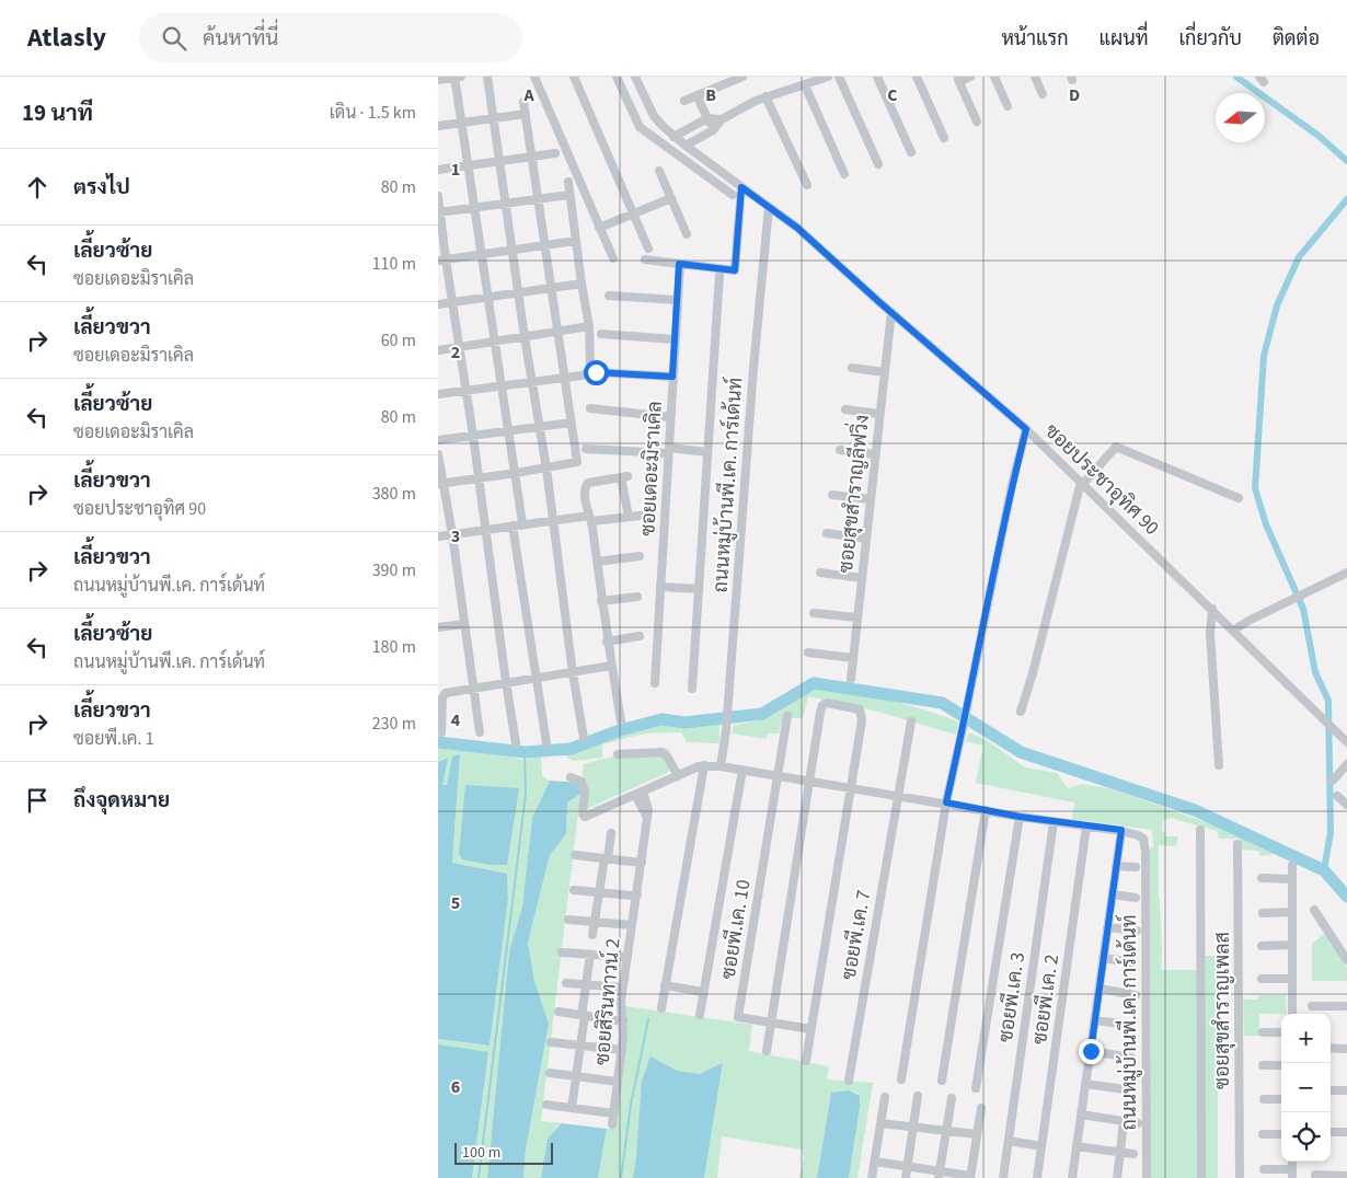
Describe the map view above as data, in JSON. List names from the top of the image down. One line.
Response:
{"streets":{"street":["ซอยเดอะมิราเคิล","ซอยประชาอุทิศ 90","ถนนหมู่บ้านพี.เค. การ์เด้นท์","ซอยสุขสำราญลีฟวิ่ง","ซอยพี.เค. 10","ซอยพี.เค. 7","ซอยพี.เค. 3","ซอยพี.เค. 2","ซอยสิรินทาวน์ 2","ซอยสุขสำราญเพลส"]},"crossings":[["ซอยประชาอุทิศ 90","ถนนหมู่บ้านพี.เค. การ์เด้นท์"],["ซอยประชาอุทิศ 90","ซอยสุขสำราญลีฟวิ่ง"],["ถนนหมู่บ้านพี.เค. การ์เด้นท์","ซอยพี.เค. 10"],["ถนนหมู่บ้านพี.เค. การ์เด้นท์","ซอยพี.เค. 7"],["ถนนหมู่บ้านพี.เค. การ์เด้นท์","ซอยพี.เค. 3"],["ถนนหมู่บ้านพี.เค. การ์เด้นท์","ซอยพี.เค. 2"],["ถนนหมู่บ้านพี.เค. การ์เด้นท์","ซอยสิรินทาวน์ 2"]],"scale_bar":"100 m","north":"left","page":{"header":"Atlasly","search":"ค้นหาที่นี่","nav":["หน้าแรก","แผนที่","เกี่ยวกับ","ติดต่อ"],"heading":["19 นาที","เดิน · 1.5 km"],"list":[["ตรงไป","80 m"],["เลี้ยวซ้าย","ซอยเดอะมิราเคิล","110 m"],["เลี้ยวขวา","ซอยเดอะมิราเคิล","60 m"],["เลี้ยวซ้าย","ซอยเดอะมิราเคิล","80 m"],["เลี้ยวขวา","ซอยประชาอุทิศ 90","380 m"],["เลี้ยวขวา","ถนนหมู่บ้านพี.เค. การ์เด้นท์","390 m"],["เลี้ยวซ้าย","ถนนหมู่บ้านพี.เค. การ์เด้นท์","180 m"],["เลี้ยวขวา","ซอยพี.เค. 1","230 m"],"ถึงจุดหมาย"],"map_buttons":["+","−"],"scale":"100 m"},"grid":{"columns":["A","B","C","D"],"rows":["1","2","3","4","5","6"]}}
